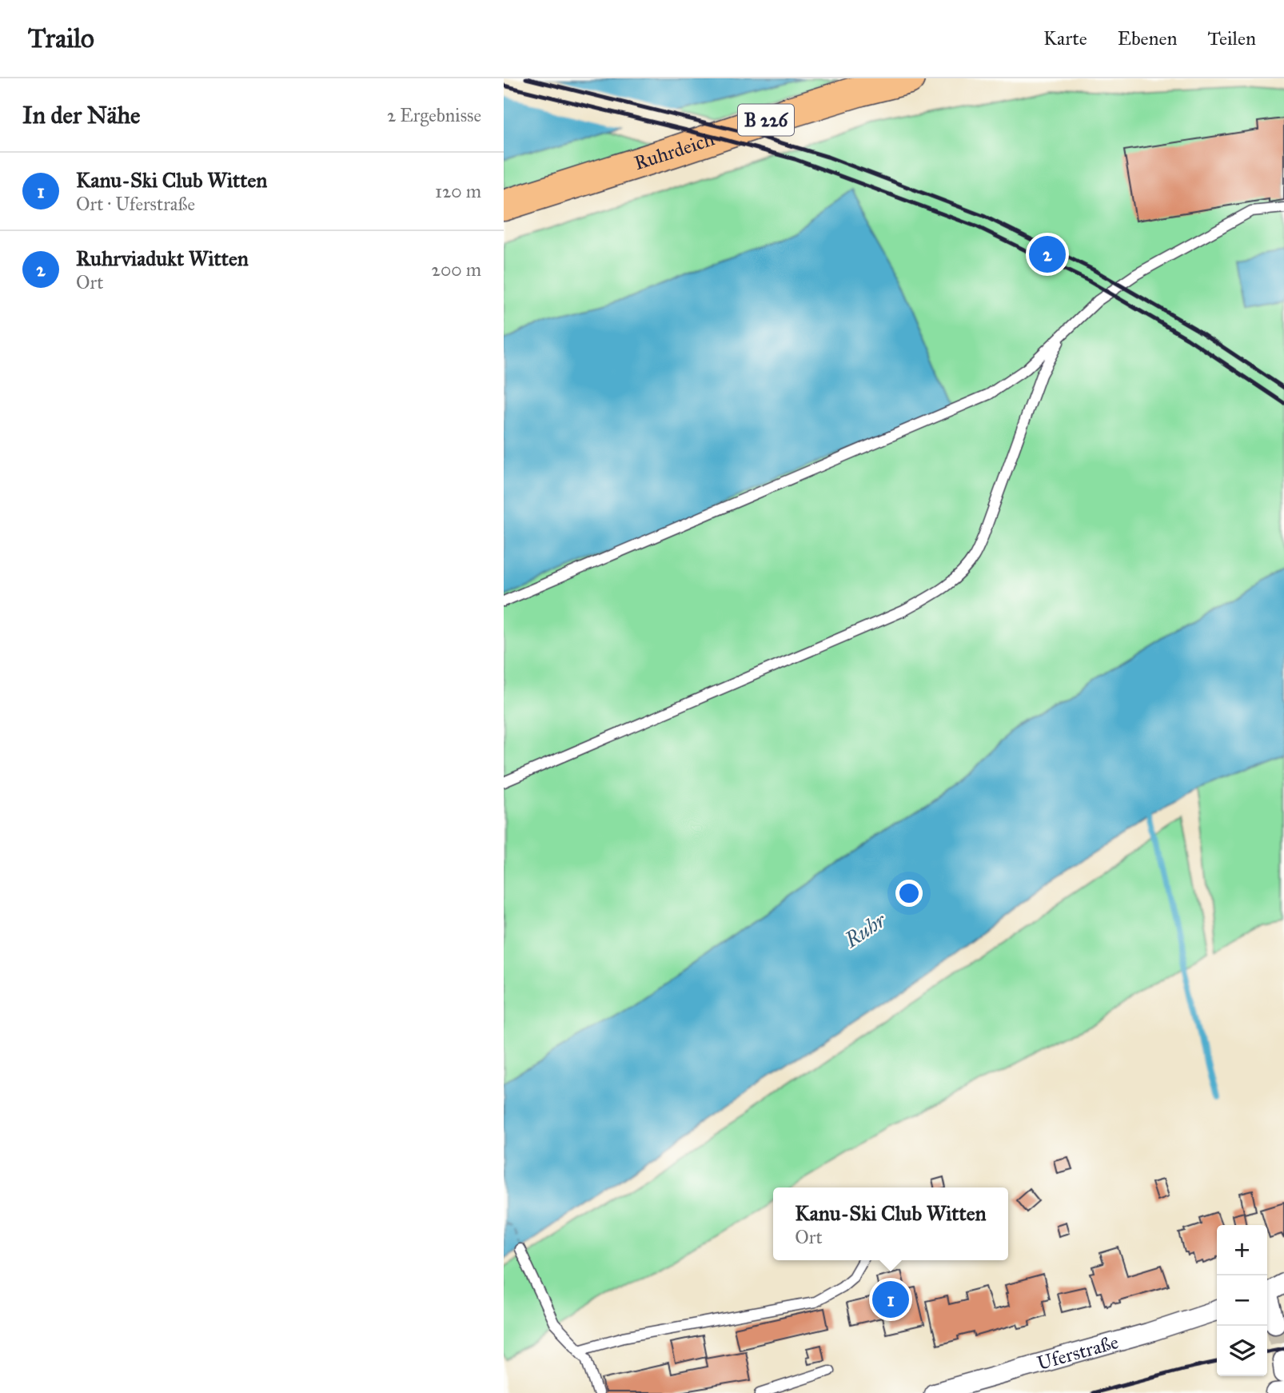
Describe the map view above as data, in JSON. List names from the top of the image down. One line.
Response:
{"streets":{"main road":["B 226","Ruhrdeich"],"street":["Uferstraße"]},"water":["Ruhr"],"page":{"header":"Trailo","nav":["Karte","Ebenen","Teilen"],"heading":["In der Nähe","2 Ergebnisse"],"list":[{"mark":"1","name":"Kanu-Ski Club Witten","note":"Ort · Uferstraße","value":"120 m"},{"mark":"2","name":"Ruhrviadukt Witten","note":"Ort","value":"200 m"}],"pins":["2","1"],"popup":["Kanu-Ski Club Witten","Ort"],"map_buttons":["+","−"]}}
